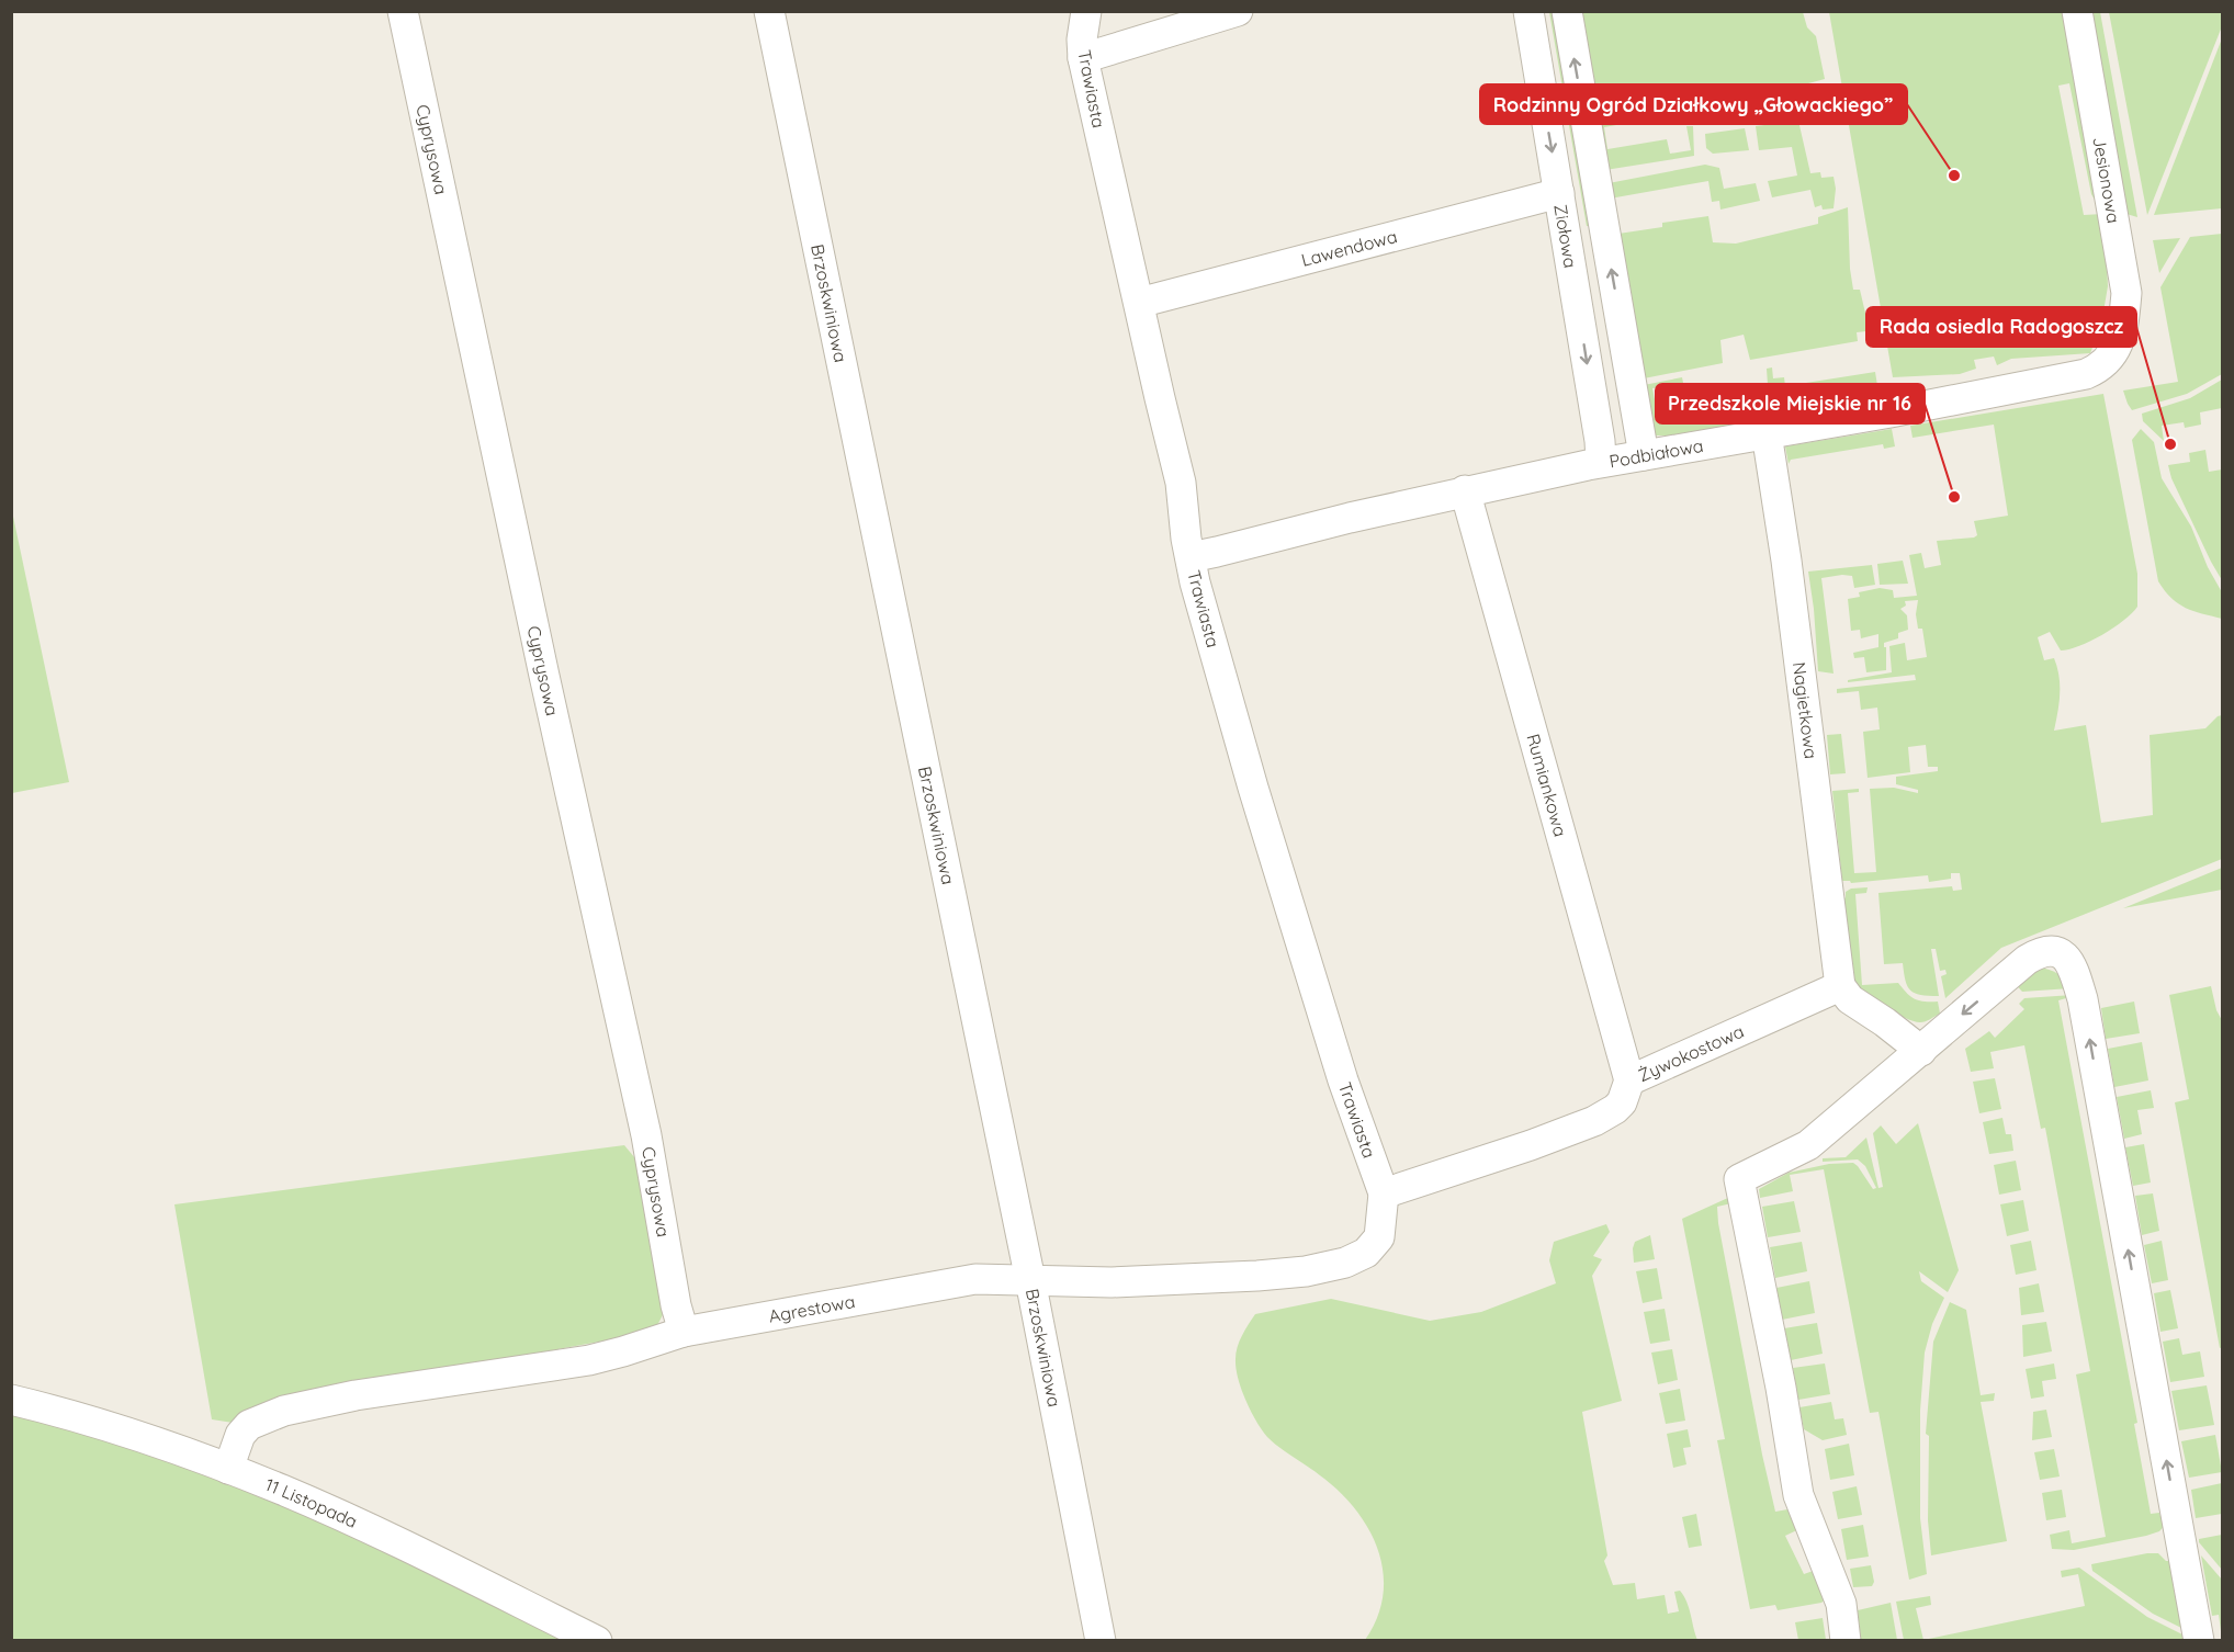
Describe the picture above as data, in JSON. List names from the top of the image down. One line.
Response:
{"streets":{"street":["Trawiasta","Cyprysowa","Jesionowa","Ziołowa","Lawendowa","Brzoskwiniowa","Podbiałowa","Nagietkowa","Rumiankowa","Żywokostowa","Agrestowa","11 Listopada"]},"crossings":[["Trawiasta","Lawendowa"],["Trawiasta","Podbiałowa"],["Trawiasta","Żywokostowa"],["Trawiasta","Agrestowa"],["Cyprysowa","Agrestowa"],["Jesionowa","Podbiałowa"],["Ziołowa","Lawendowa"],["Ziołowa","Podbiałowa"],["Brzoskwiniowa","Agrestowa"],["Podbiałowa","Nagietkowa"],["Podbiałowa","Rumiankowa"],["Nagietkowa","Żywokostowa"],["Rumiankowa","Żywokostowa"],["Żywokostowa","Agrestowa"],["Agrestowa","11 Listopada"]],"places":["Rodzinny Ogród Działkowy „Głowackiego”","Rada osiedla Radogoszcz","Przedszkole Miejskie nr 16"]}
